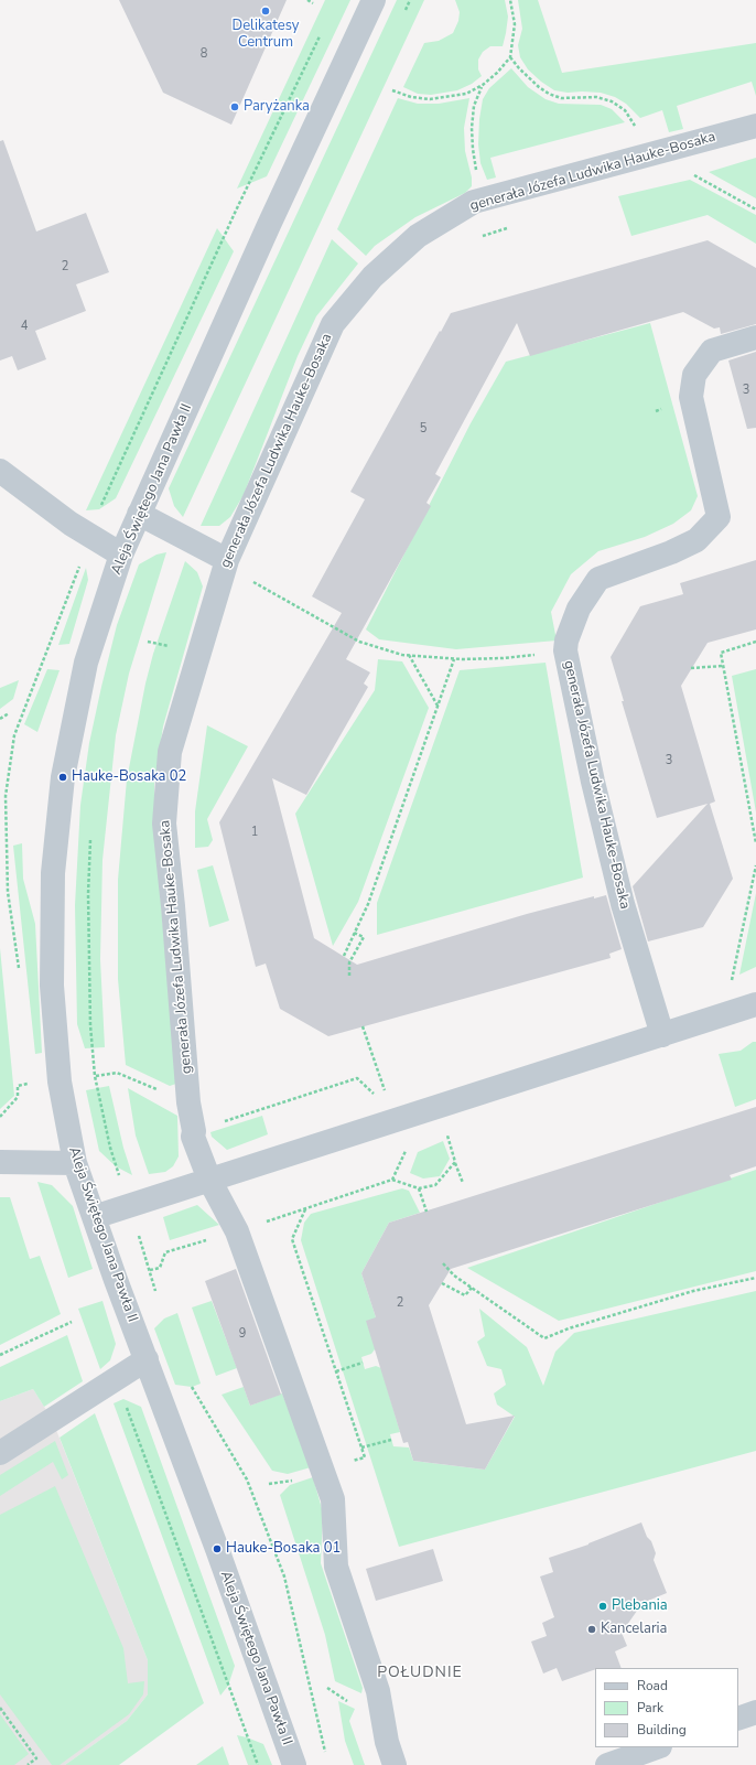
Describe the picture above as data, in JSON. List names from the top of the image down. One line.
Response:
{"streets":{"street":["generała Józefa Ludwika Hauke-Bosaka","Aleja Świętego Jana Pawła II"]},"districts":["POŁUDNIE"],"places":["Delikatesy Centrum","Paryżanka","Hauke-Bosaka 02","Hauke-Bosaka 01","Plebania","Kancelaria"],"house_numbers":["8","2","4","3","5","3","1","2","9"],"legend":["Road","Park","Building"]}
